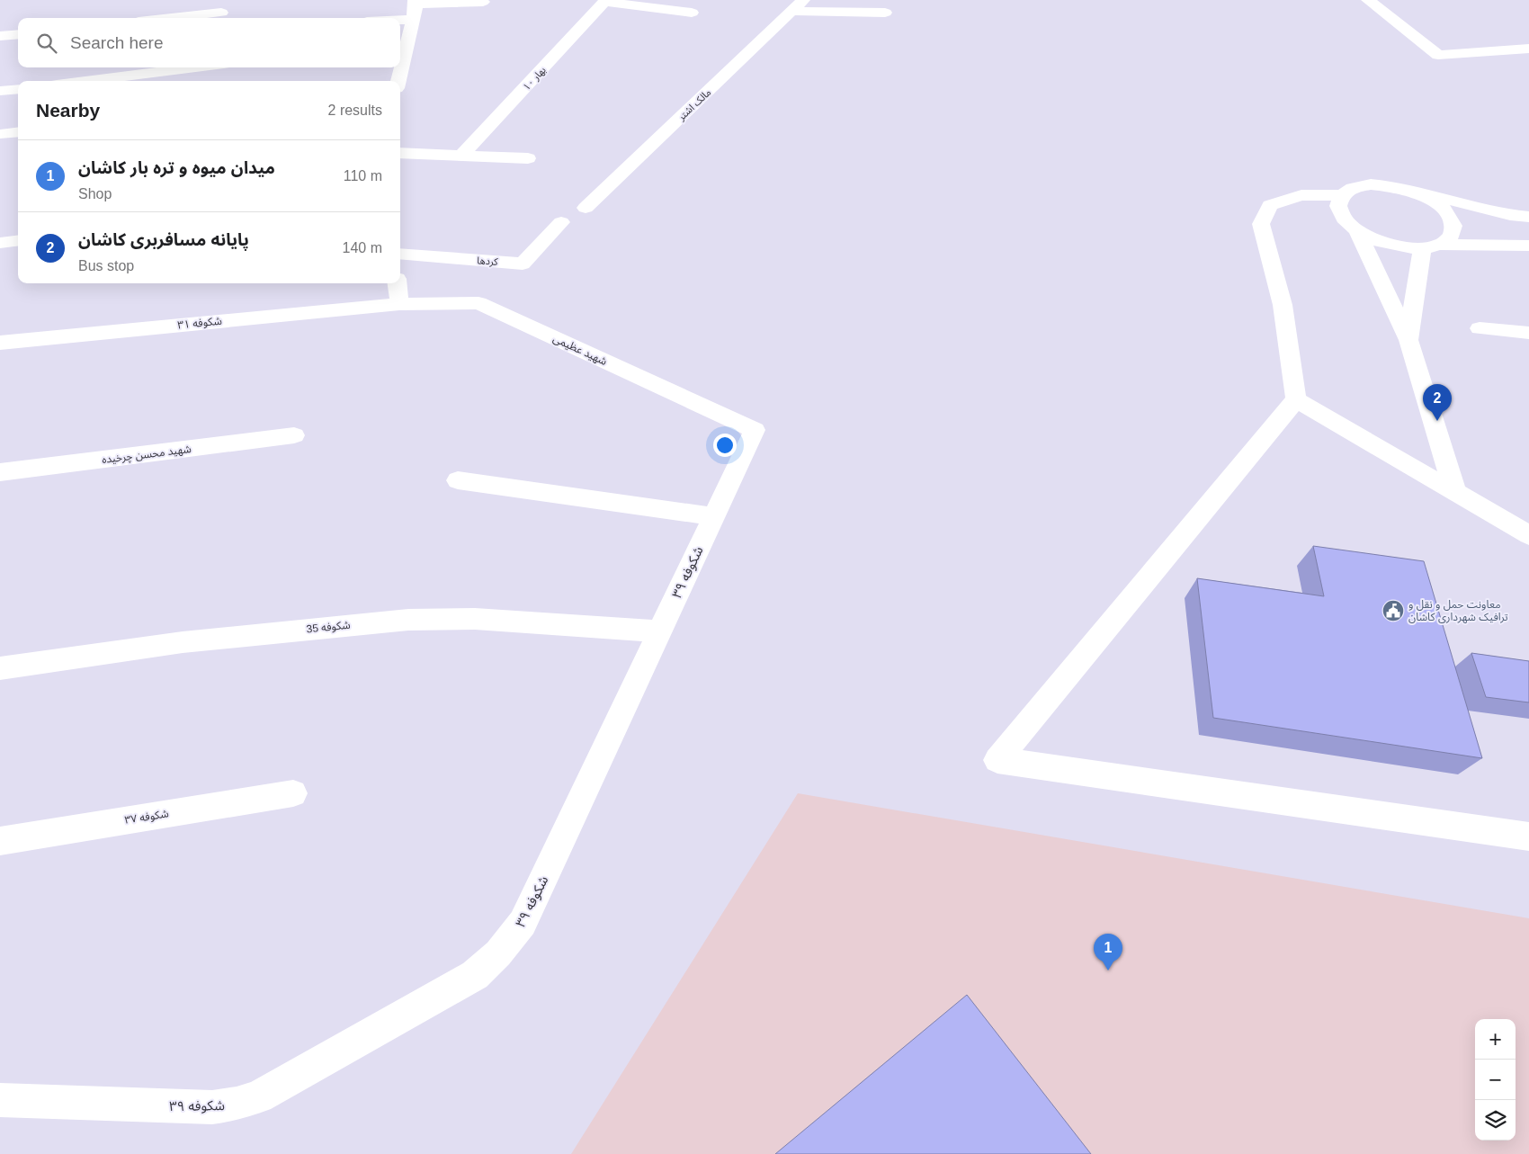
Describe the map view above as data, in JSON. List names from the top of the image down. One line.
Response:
{"streets":{"street":["بهار ۱۰","مالک اشتر","کردها","شکوفه ۳۱","شهید عظیمی","شهید محسن چرخیده","شکوفه ۳۹","شکوفه 35","شکوفه ۳۷"]},"crossings":[["شکوفه ۳۱","شهید عظیمی"],["شهید عظیمی","شکوفه ۳۹"],["شکوفه ۳۹","شکوفه 35"]],"places":{"public building":["معاونت حمل و نقل و ترافیک شهرداری کاشان"]},"page":{"search":"Search here","heading":["Nearby","2 results"],"list":[{"mark":"1","name":"میدان میوه و تره بار کاشان","note":"Shop","value":"110 m"},{"mark":"2","name":"پایانه مسافربری کاشان","note":"Bus stop","value":"140 m"}],"pins":["2","1"],"map_buttons":["+","−"]}}
